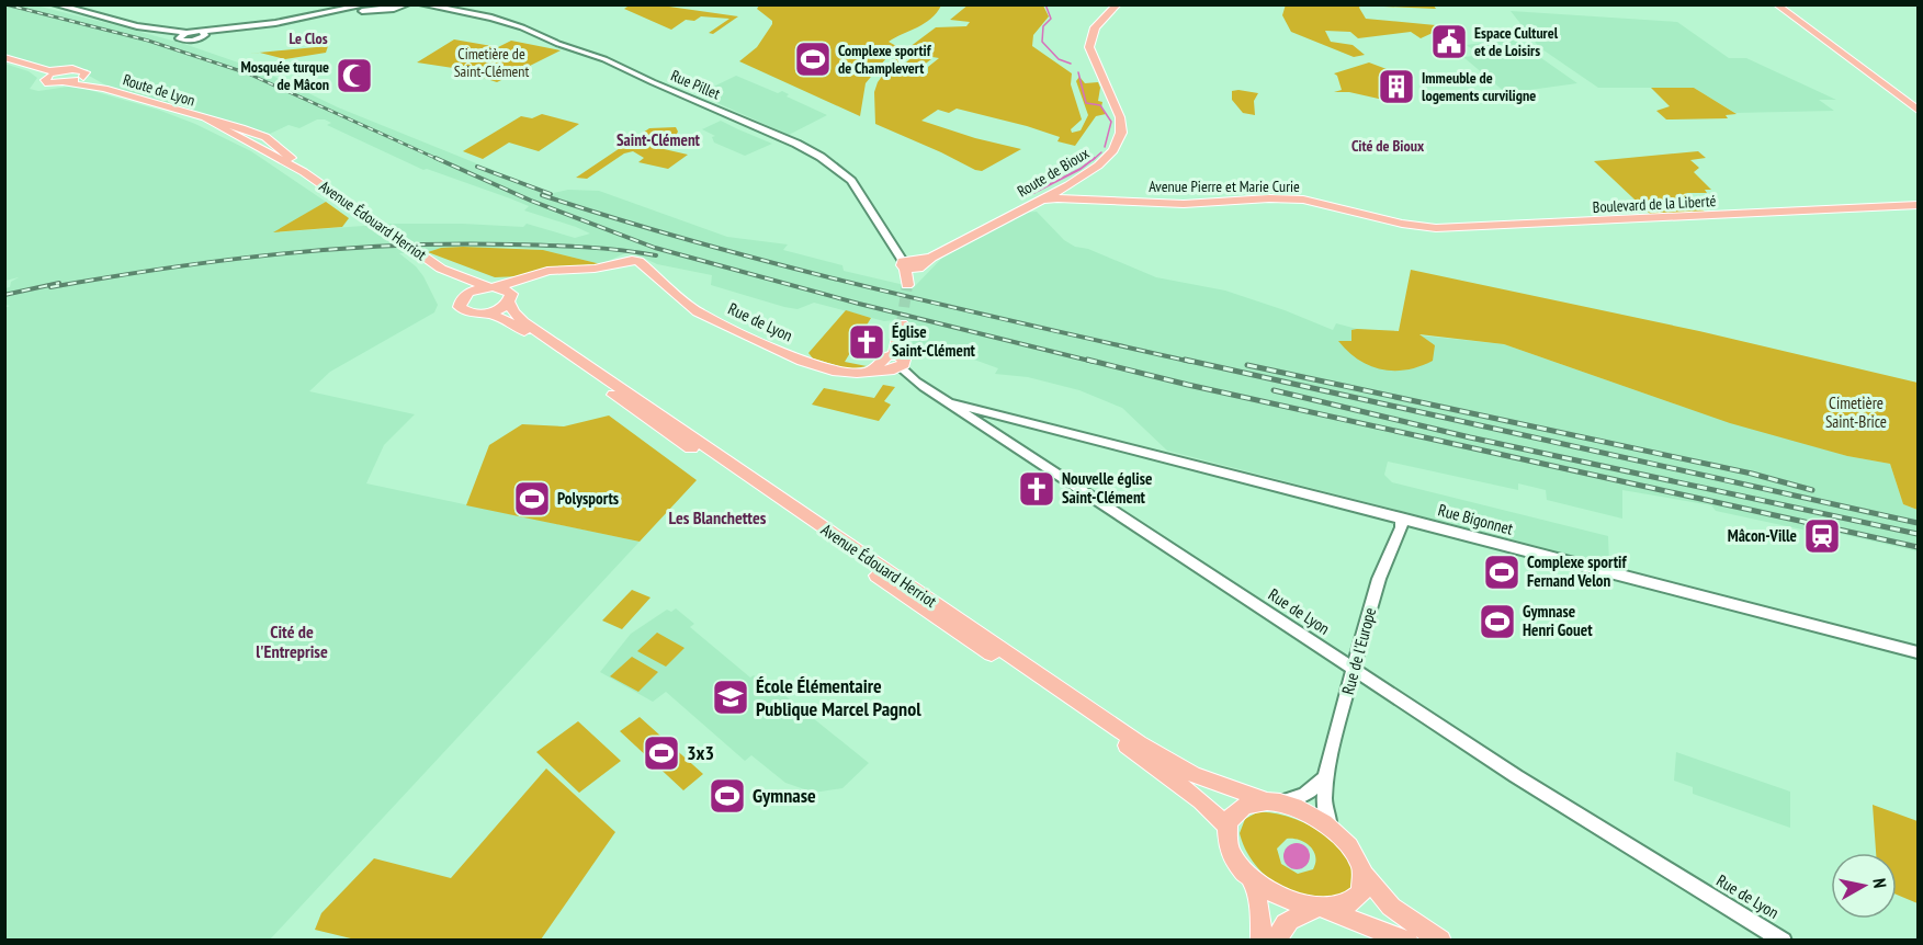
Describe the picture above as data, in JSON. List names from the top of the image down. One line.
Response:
{"streets":{"main road":["Route de Lyon","Route de Bioux","Avenue Pierre et Marie Curie","Boulevard de la Liberté","Avenue Édouard Herriot","Rue de Lyon"],"street":["Rue Pillet","Rue Bigonnet","Rue de l'Europe"]},"crossings":[["Rue Pillet","Route de Bioux"],["Route de Lyon","Avenue Édouard Herriot"],["Route de Bioux","Avenue Pierre et Marie Curie"],["Avenue Pierre et Marie Curie","Boulevard de la Liberté"],["Avenue Édouard Herriot","Rue de Lyon"],["Avenue Édouard Herriot","Rue de l'Europe"],["Rue de Lyon","Rue de l'Europe"],["Rue Bigonnet","Rue de l'Europe"]],"districts":["Le Clos","Saint-Clément","Cité de Bioux","Les Blanchettes","Cité de l'Entreprise"],"parks":["Cimetière de Saint-Clément","Cimetière Saint-Brice"],"places":{"public building":["Espace Culturel et de Loisirs"],"sports":["Complexe sportif de Champlevert","Polysports","Complexe sportif Fernand Velon","Gymnase Henri Gouet","3x3","Gymnase"],"mosque":["Mosquée turque de Mâcon"],"building":["Immeuble de logements curviligne"],"church":["Église Saint-Clément","Nouvelle église Saint-Clément"],"station":["Mâcon-Ville"],"school or university":["École Élémentaire Publique Marcel Pagnol"]},"north":"right"}
